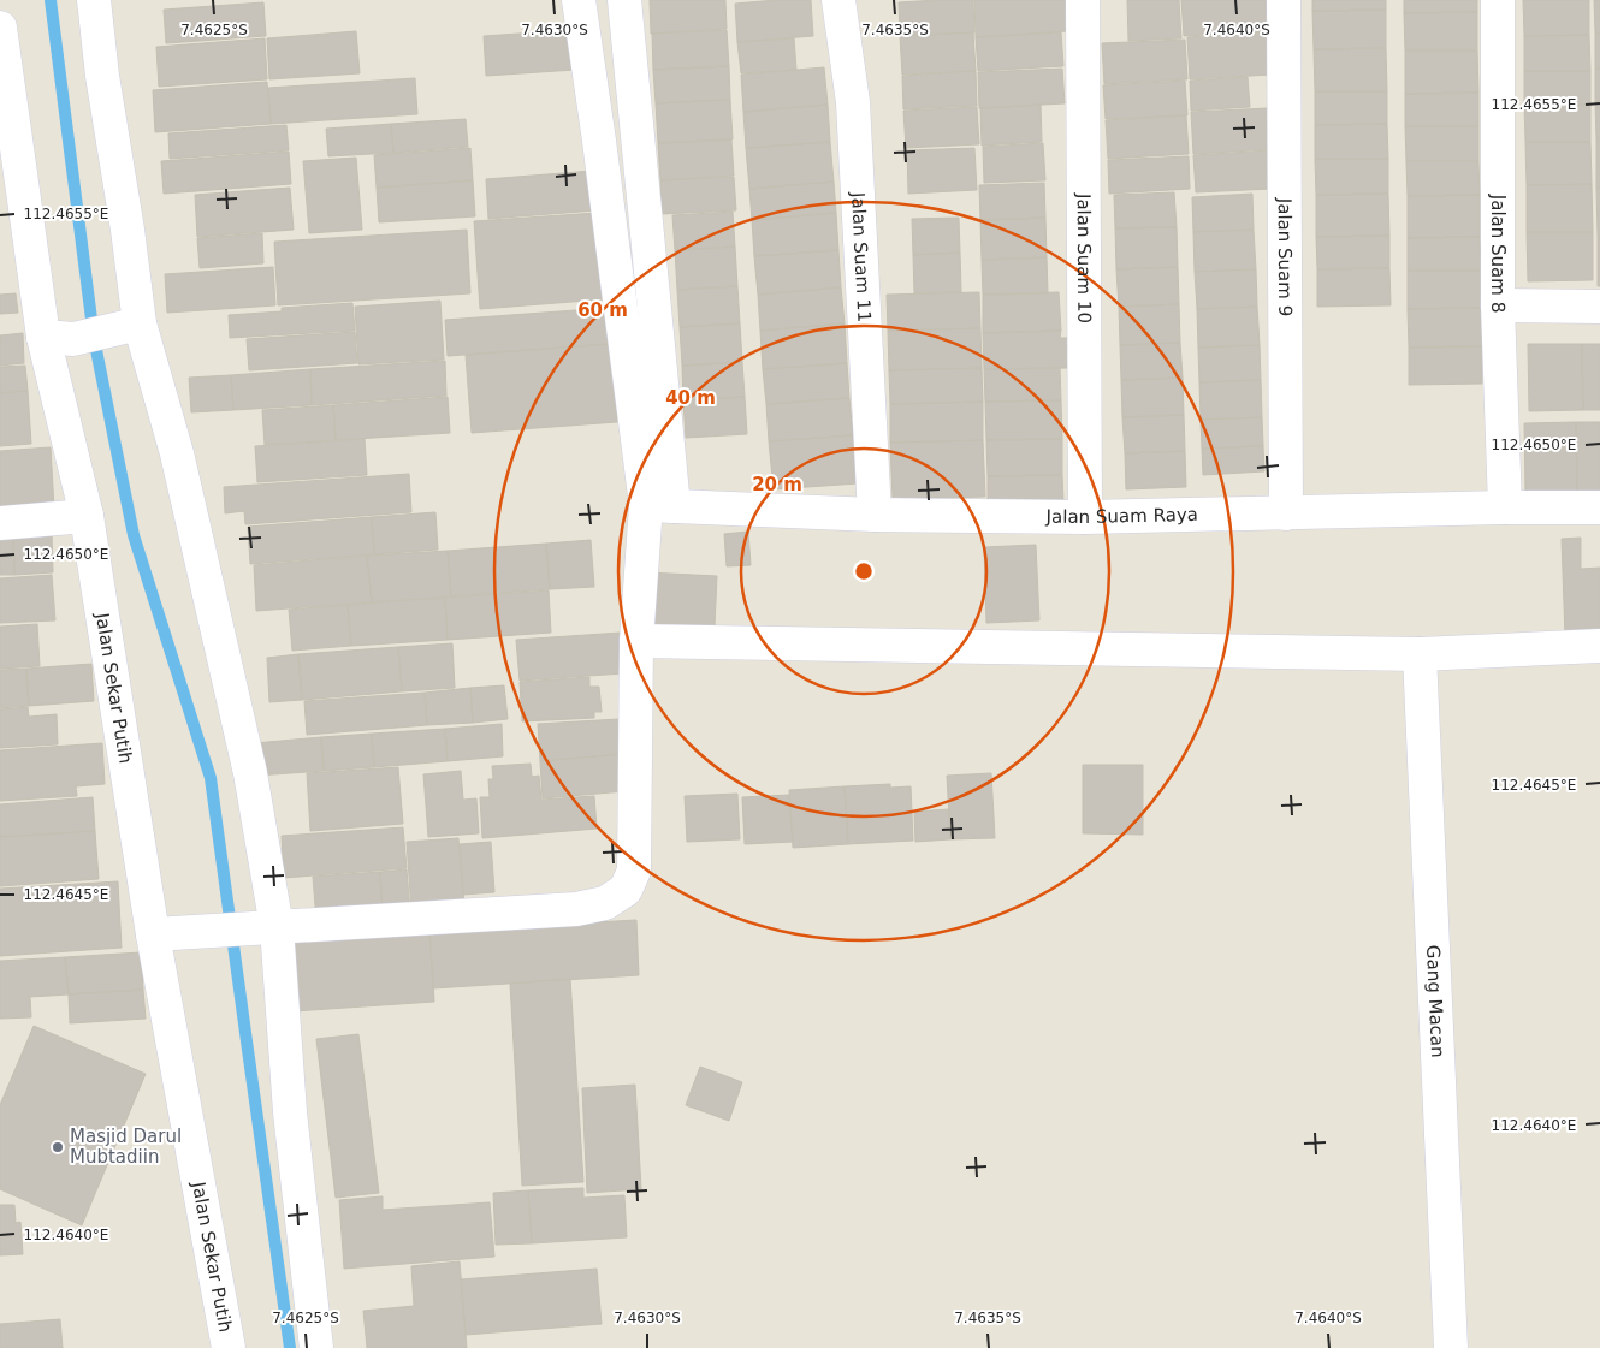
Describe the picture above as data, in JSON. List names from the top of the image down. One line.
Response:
{"streets":{"street":["Jalan Suam 8","Jalan Suam 11","Jalan Suam 9","Jalan Suam 10","Jalan Suam Raya","Jalan Sekar Putih","Gang Macan"]},"crossings":[["Jalan Suam 8","Jalan Suam Raya"],["Jalan Suam 11","Jalan Suam Raya"],["Jalan Suam 9","Jalan Suam Raya"],["Jalan Suam 10","Jalan Suam Raya"]],"places":["Masjid Darul Mubtadiin"],"coordinates":["7.4625°S","7.4630°S","7.4635°S","7.4640°S","112.4655°E","112.4650°E","112.4645°E","112.4640°E"],"rings":["60 m","40 m","20 m"]}
